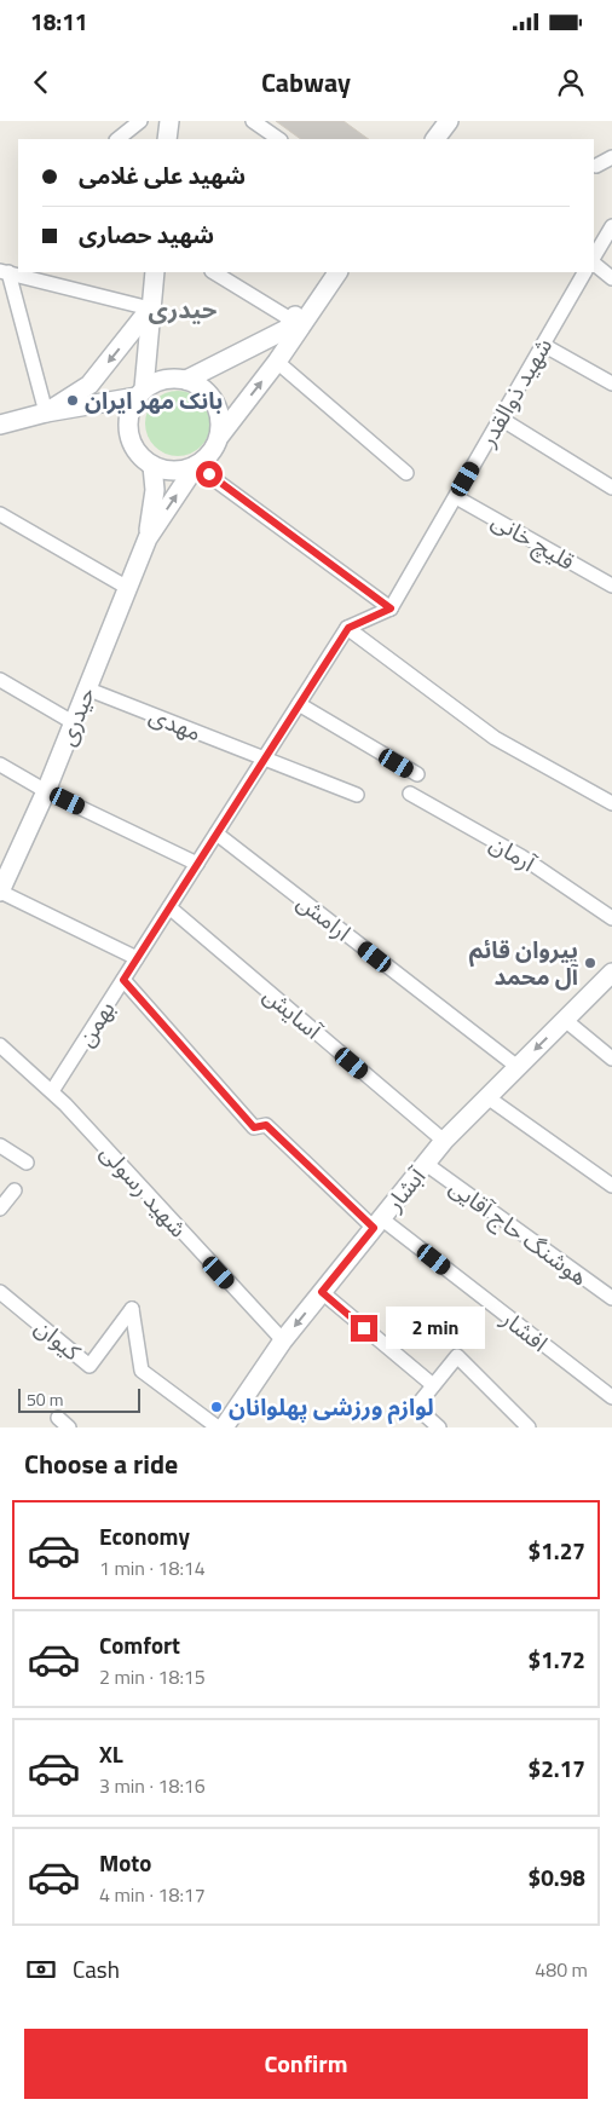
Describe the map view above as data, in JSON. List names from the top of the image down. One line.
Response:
{"streets":{"street":["شهید ذوالقدر","قلیچ خانی","حیدری","مهدی","آرمان","ارامش","آسایش","بهمن","آبشار","شهید رسولی","هوشنگ حاج آقایی","افشار","کیوان"]},"crossings":[["شهید ذوالقدر","قلیچ خانی"],["حیدری","مهدی"],["مهدی","بهمن"],["ارامش","بهمن"],["ارامش","آبشار"],["آسایش","بهمن"],["آسایش","آبشار"],["بهمن","شهید رسولی"],["بهمن","افشار"],["آبشار","شهید رسولی"],["آبشار","هوشنگ حاج آقایی"],["آبشار","افشار"],["آبشار","کیوان"]],"districts":["حیدری"],"places":["بانک مهر ایران","پیروان قائم آل محمد","لوازم ورزشی پهلوانان"],"scale_bar":"50 m","page":{"status":"18:11","header":"Cabway","banner":["شهید علی غلامی","شهید حصاری"],"bubble":"2 min","scale":"50 m","heading":"Choose a ride","list":[{"name":"Economy","note":"1 min · 18:14","value":"$1.27"},{"name":"Comfort","note":"2 min · 18:15","value":"$1.72"},{"name":"XL","note":"3 min · 18:16","value":"$2.17"},{"name":"Moto","note":"4 min · 18:17","value":"$0.98"}],"pay":["Cash","480 m"],"buttons":"Confirm"}}
